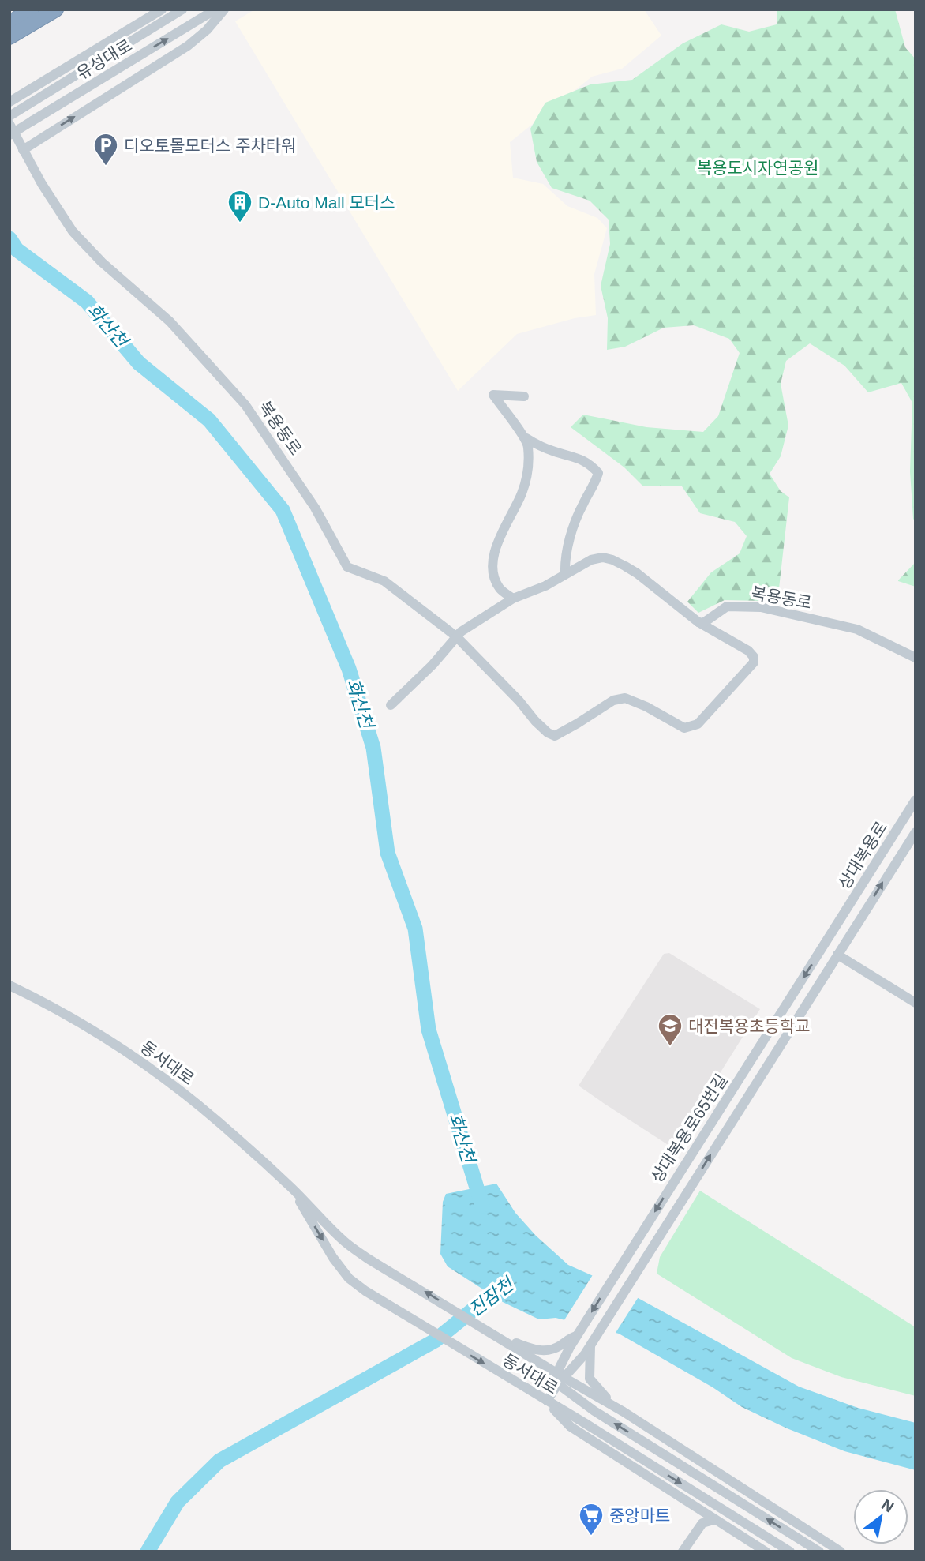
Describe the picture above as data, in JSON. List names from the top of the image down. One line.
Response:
{"streets":{"street":["유성대로","복용동로","상대복용로","동서대로","상대복용로65번길"]},"crossings":[["상대복용로","상대복용로65번길"],["동서대로","상대복용로65번길"]],"water":["화산천","진잠천"],"parks":["복용도시자연공원"],"places":{"parking":["디오토몰모터스 주차타워"],"building":["D-Auto Mall 모터스"],"school or university":["대전복용초등학교"],"supermarket":["중앙마트"]},"north":"top right"}
